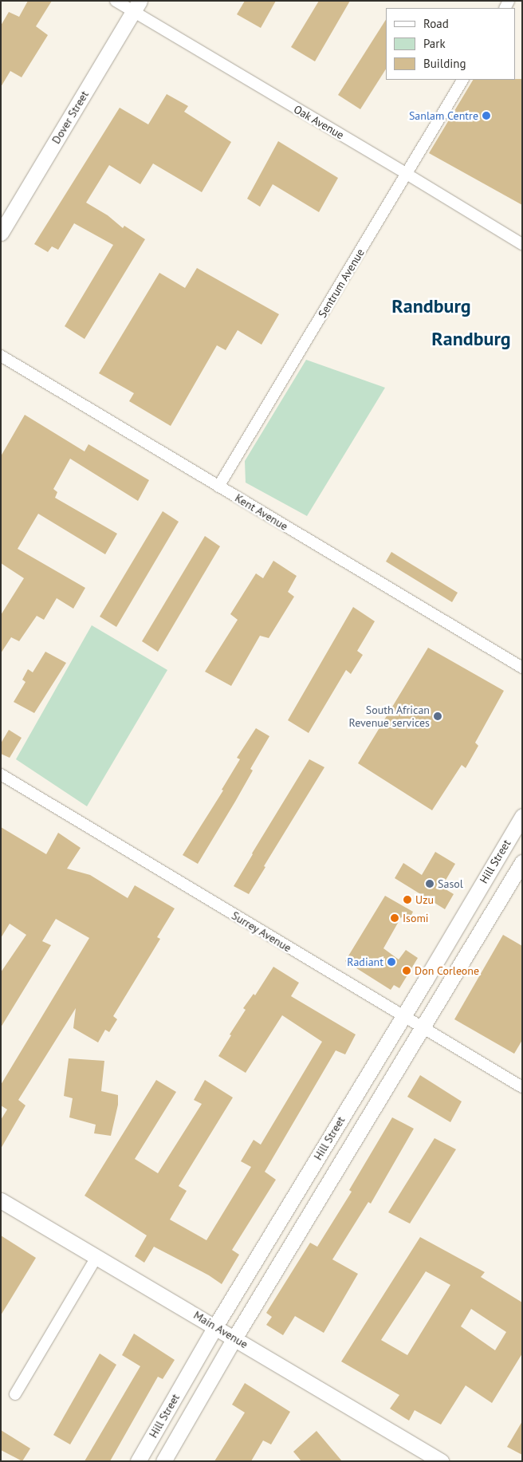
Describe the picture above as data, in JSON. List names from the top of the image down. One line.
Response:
{"streets":{"main road":["Dover Street","Hill Street","Main Avenue"],"street":["Oak Avenue","Sentrum Avenue","Kent Avenue","Surrey Avenue"]},"crossings":[["Dover Street","Oak Avenue"],["Oak Avenue","Sentrum Avenue"],["Sentrum Avenue","Kent Avenue"],["Hill Street","Surrey Avenue"],["Hill Street","Main Avenue"]],"districts":["Randburg","Randburg"],"places":["Sanlam Centre","South African Revenue services","Sasol","Uzu","Isomi","Radiant","Don Corleone"],"legend":["Road","Park","Building"]}
